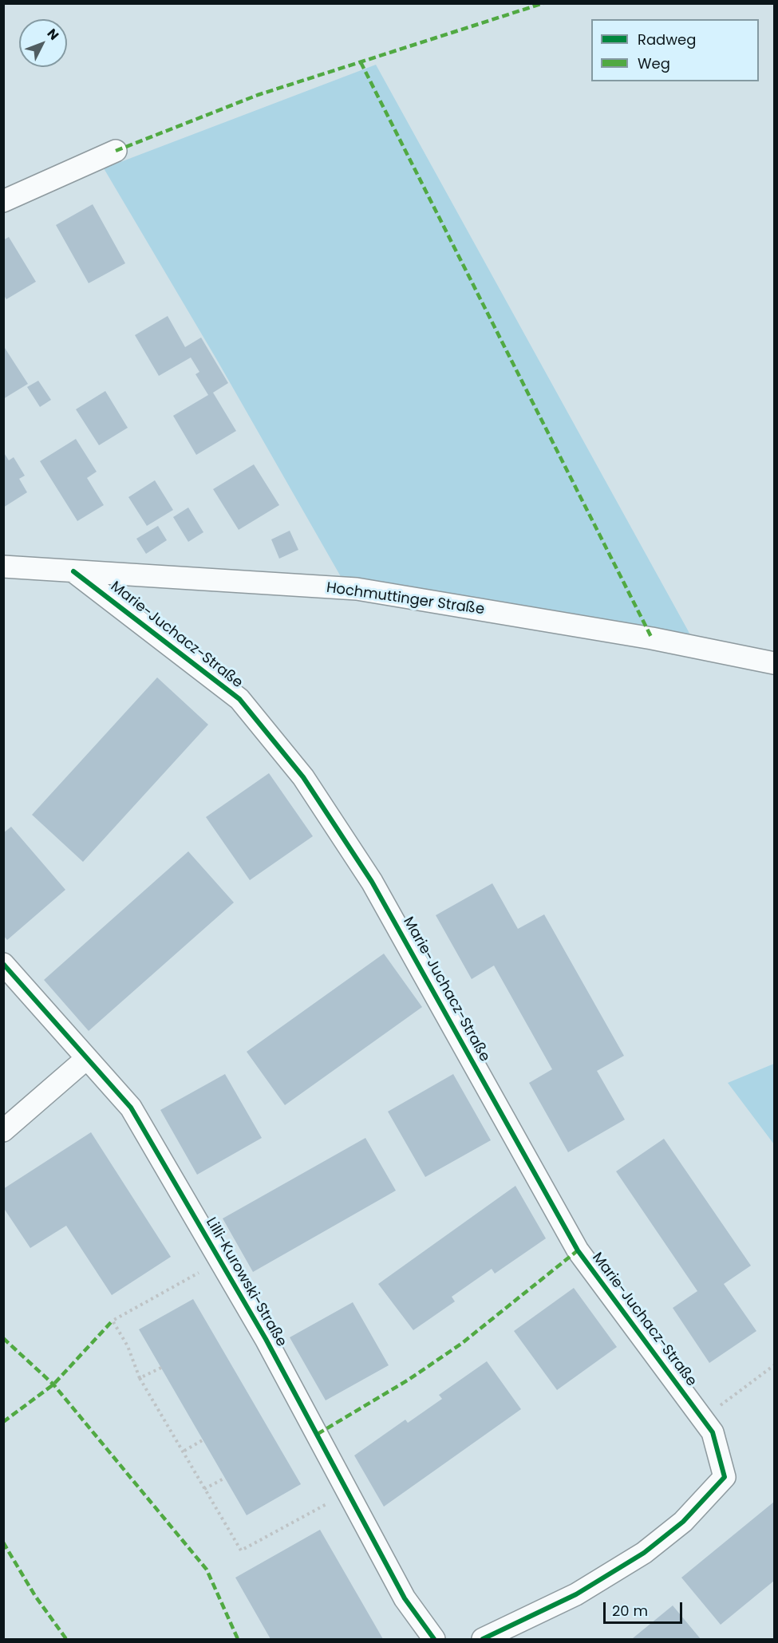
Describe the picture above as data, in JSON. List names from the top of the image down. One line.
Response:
{"streets":{"street":["Hochmuttinger Straße","Marie-Juchacz-Straße","Lilli-Kurowski-Straße"]},"crossings":[["Hochmuttinger Straße","Marie-Juchacz-Straße"]],"legend":["Radweg","Weg"],"scale_bar":"20 m","north":"top right"}
